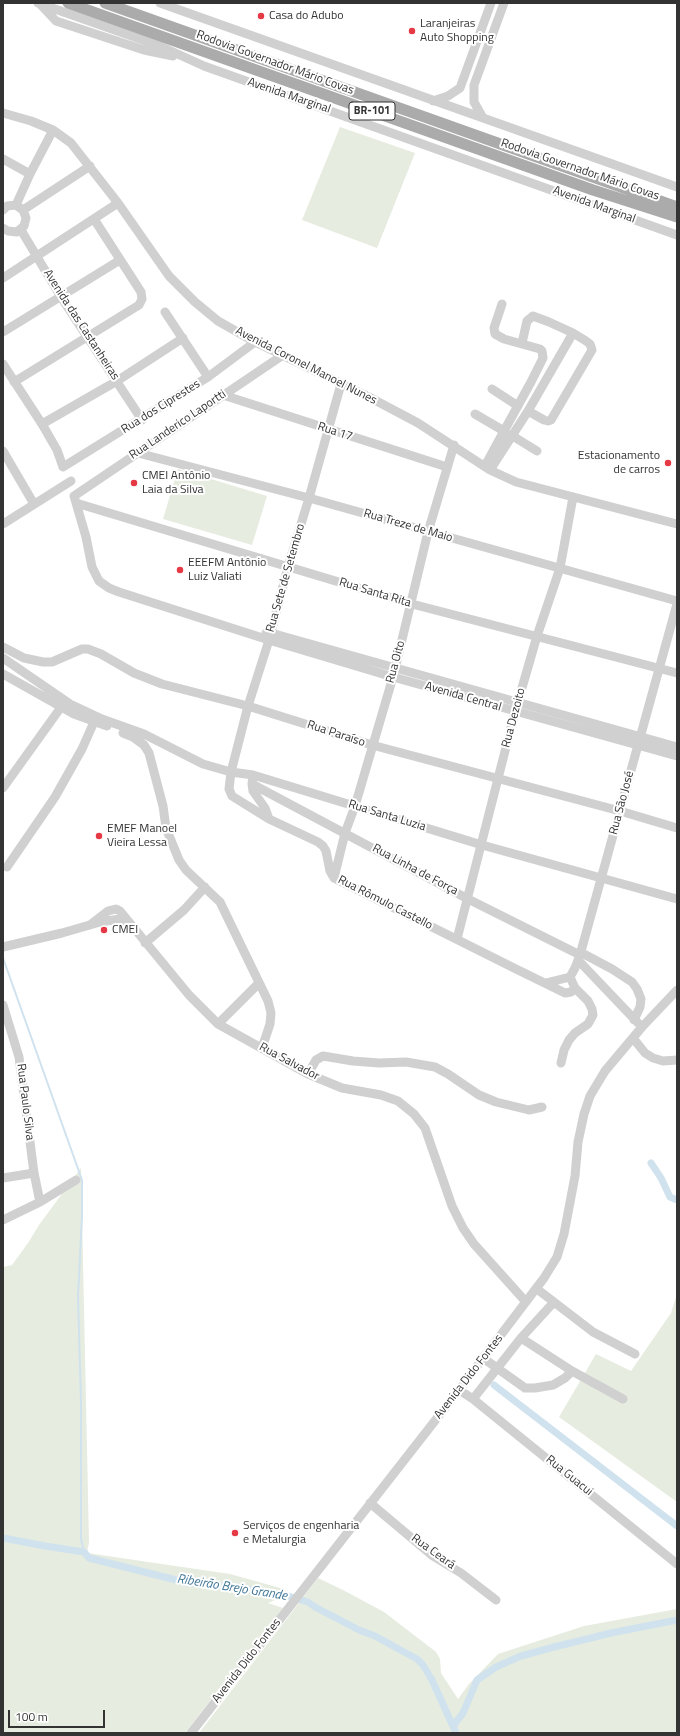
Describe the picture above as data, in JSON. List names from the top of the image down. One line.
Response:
{"streets":{"main road":["Rodovia Governador Mário Covas","BR-101"],"street":["Avenida Marginal","Avenida das Castanheiras","Avenida Coronel Manoel Nunes","Rua dos Ciprestes","Rua Landerico Laportti","Rua 17","Rua Treze de Maio","Rua Sete de Setembro","Rua Santa Rita","Rua Oito","Avenida Central","Rua Dezoito","Rua Paraíso","Rua São José","Rua Santa Luzia","Rua Linha de Força","Rua Rômulo Castello","Rua Salvador","Rua Paulo Silva","Avenida Dido Fontes","Rua Guacui","Rua Ceará"]},"crossings":[["Avenida das Castanheiras","Rua dos Ciprestes"],["Avenida Coronel Manoel Nunes","Rua dos Ciprestes"],["Avenida Coronel Manoel Nunes","Rua Landerico Laportti"],["Avenida Coronel Manoel Nunes","Rua Sete de Setembro"],["Avenida Coronel Manoel Nunes","Rua Oito"],["Avenida Coronel Manoel Nunes","Rua Dezoito"],["Rua Landerico Laportti","Rua 17"],["Rua Landerico Laportti","Rua Treze de Maio"],["Rua Landerico Laportti","Rua Santa Rita"],["Rua Landerico Laportti","Avenida Central"],["Rua 17","Rua Sete de Setembro"],["Rua 17","Rua Oito"],["Rua Treze de Maio","Rua Sete de Setembro"],["Rua Treze de Maio","Rua Oito"],["Rua Treze de Maio","Rua Dezoito"],["Rua Treze de Maio","Rua São José"],["Rua Sete de Setembro","Rua Santa Rita"],["Rua Sete de Setembro","Avenida Central"],["Rua Sete de Setembro","Rua Paraíso"],["Rua Sete de Setembro","Rua Santa Luzia"],["Rua Sete de Setembro","Rua Rômulo Castello"],["Rua Santa Rita","Rua Oito"],["Rua Santa Rita","Avenida Central"],["Rua Santa Rita","Rua Dezoito"],["Rua Santa Rita","Rua São José"],["Rua Oito","Avenida Central"],["Rua Oito","Rua Paraíso"],["Rua Oito","Rua Santa Luzia"],["Rua Oito","Rua Linha de Força"],["Rua Oito","Rua Rômulo Castello"],["Avenida Central","Rua Dezoito"],["Avenida Central","Rua São José"],["Rua Dezoito","Rua Paraíso"],["Rua Dezoito","Rua Santa Luzia"],["Rua Dezoito","Rua Linha de Força"],["Rua Dezoito","Rua Rômulo Castello"],["Rua Paraíso","Rua São José"],["Rua São José","Rua Santa Luzia"],["Rua São José","Rua Linha de Força"],["Rua Santa Luzia","Rua Linha de Força"],["Rua Santa Luzia","Rua Rômulo Castello"],["Rua Linha de Força","Avenida Dido Fontes"],["Rua Salvador","Avenida Dido Fontes"],["Avenida Dido Fontes","Rua Guacui"],["Avenida Dido Fontes","Rua Ceará"]],"water":["Ribeirão Brejo Grande"],"places":["Casa do Adubo","Laranjeiras Auto Shopping","Estacionamento de carros","CMEI Antônio Laia da Silva","EEEFM Antônio Luiz Valiati","EMEF Manoel Vieira Lessa","CMEI","Serviços de engenharia e Metalurgia"],"scale_bar":"100 m"}
